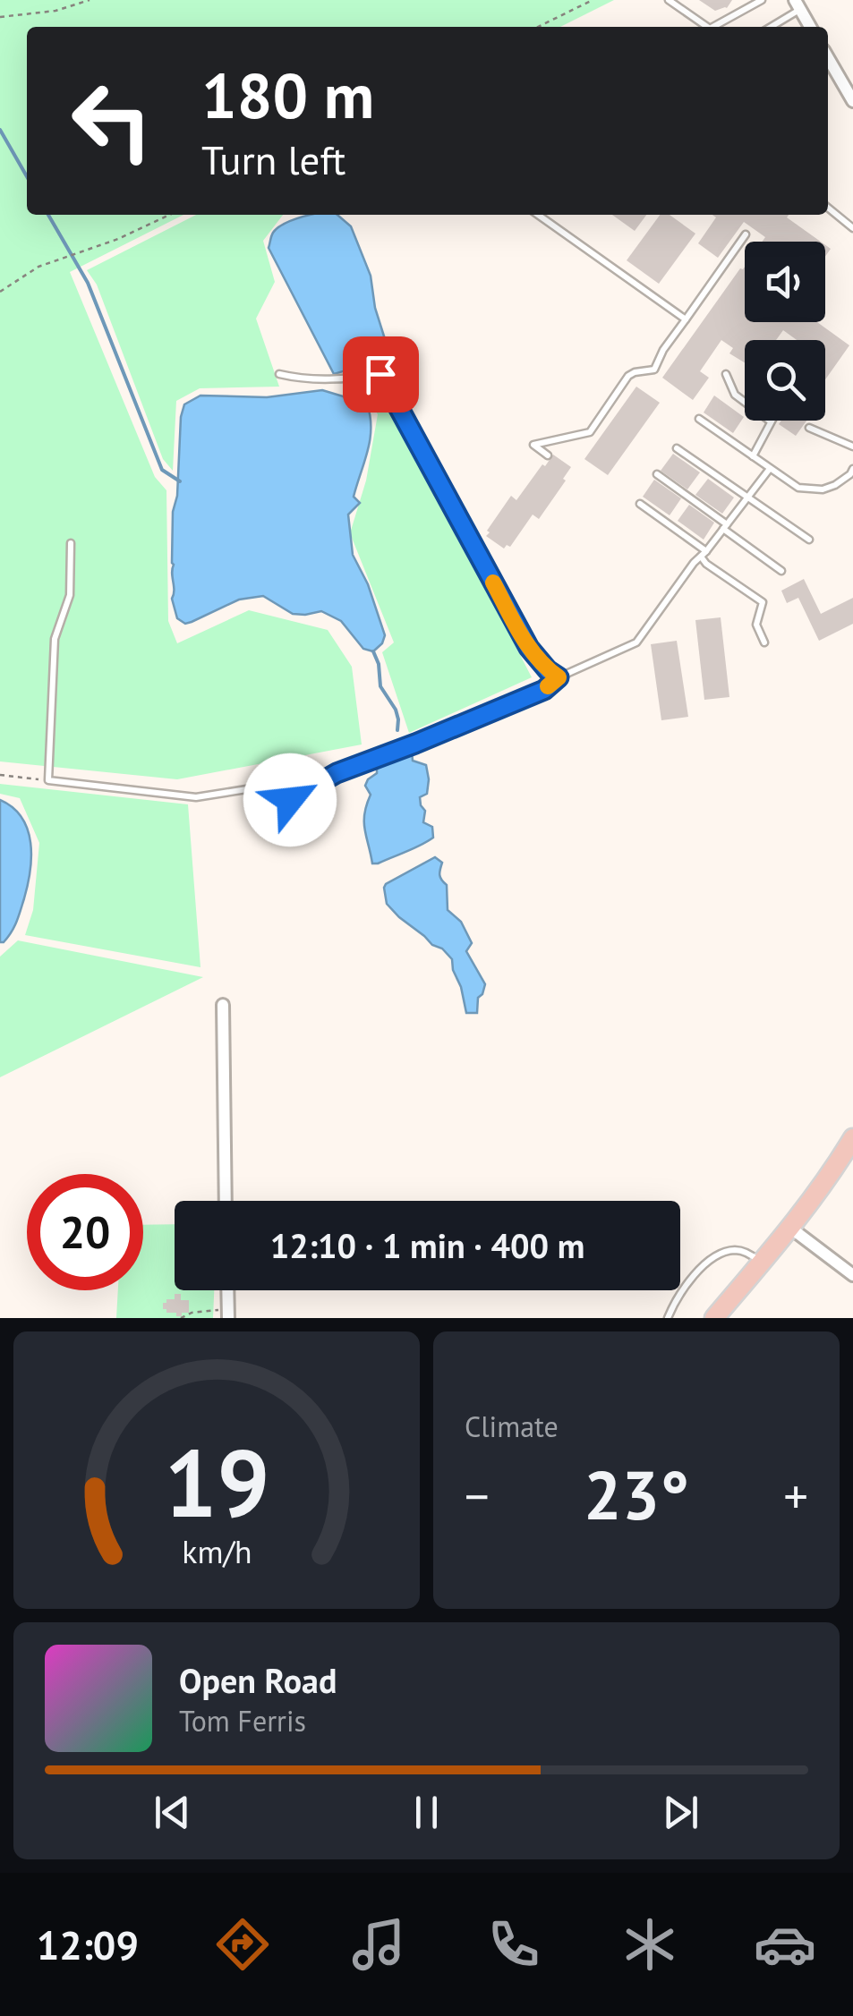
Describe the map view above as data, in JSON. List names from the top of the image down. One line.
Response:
{"page":{"turn":["180 m","Turn left"],"limit":"20","trip":"12:10 · 1 min · 400 m","tile":"Climate","heat":["−","23°","+"],"song":["Open Road","Tom Ferris"],"tabs":"12:09","gauge":["19","km/h"]}}
